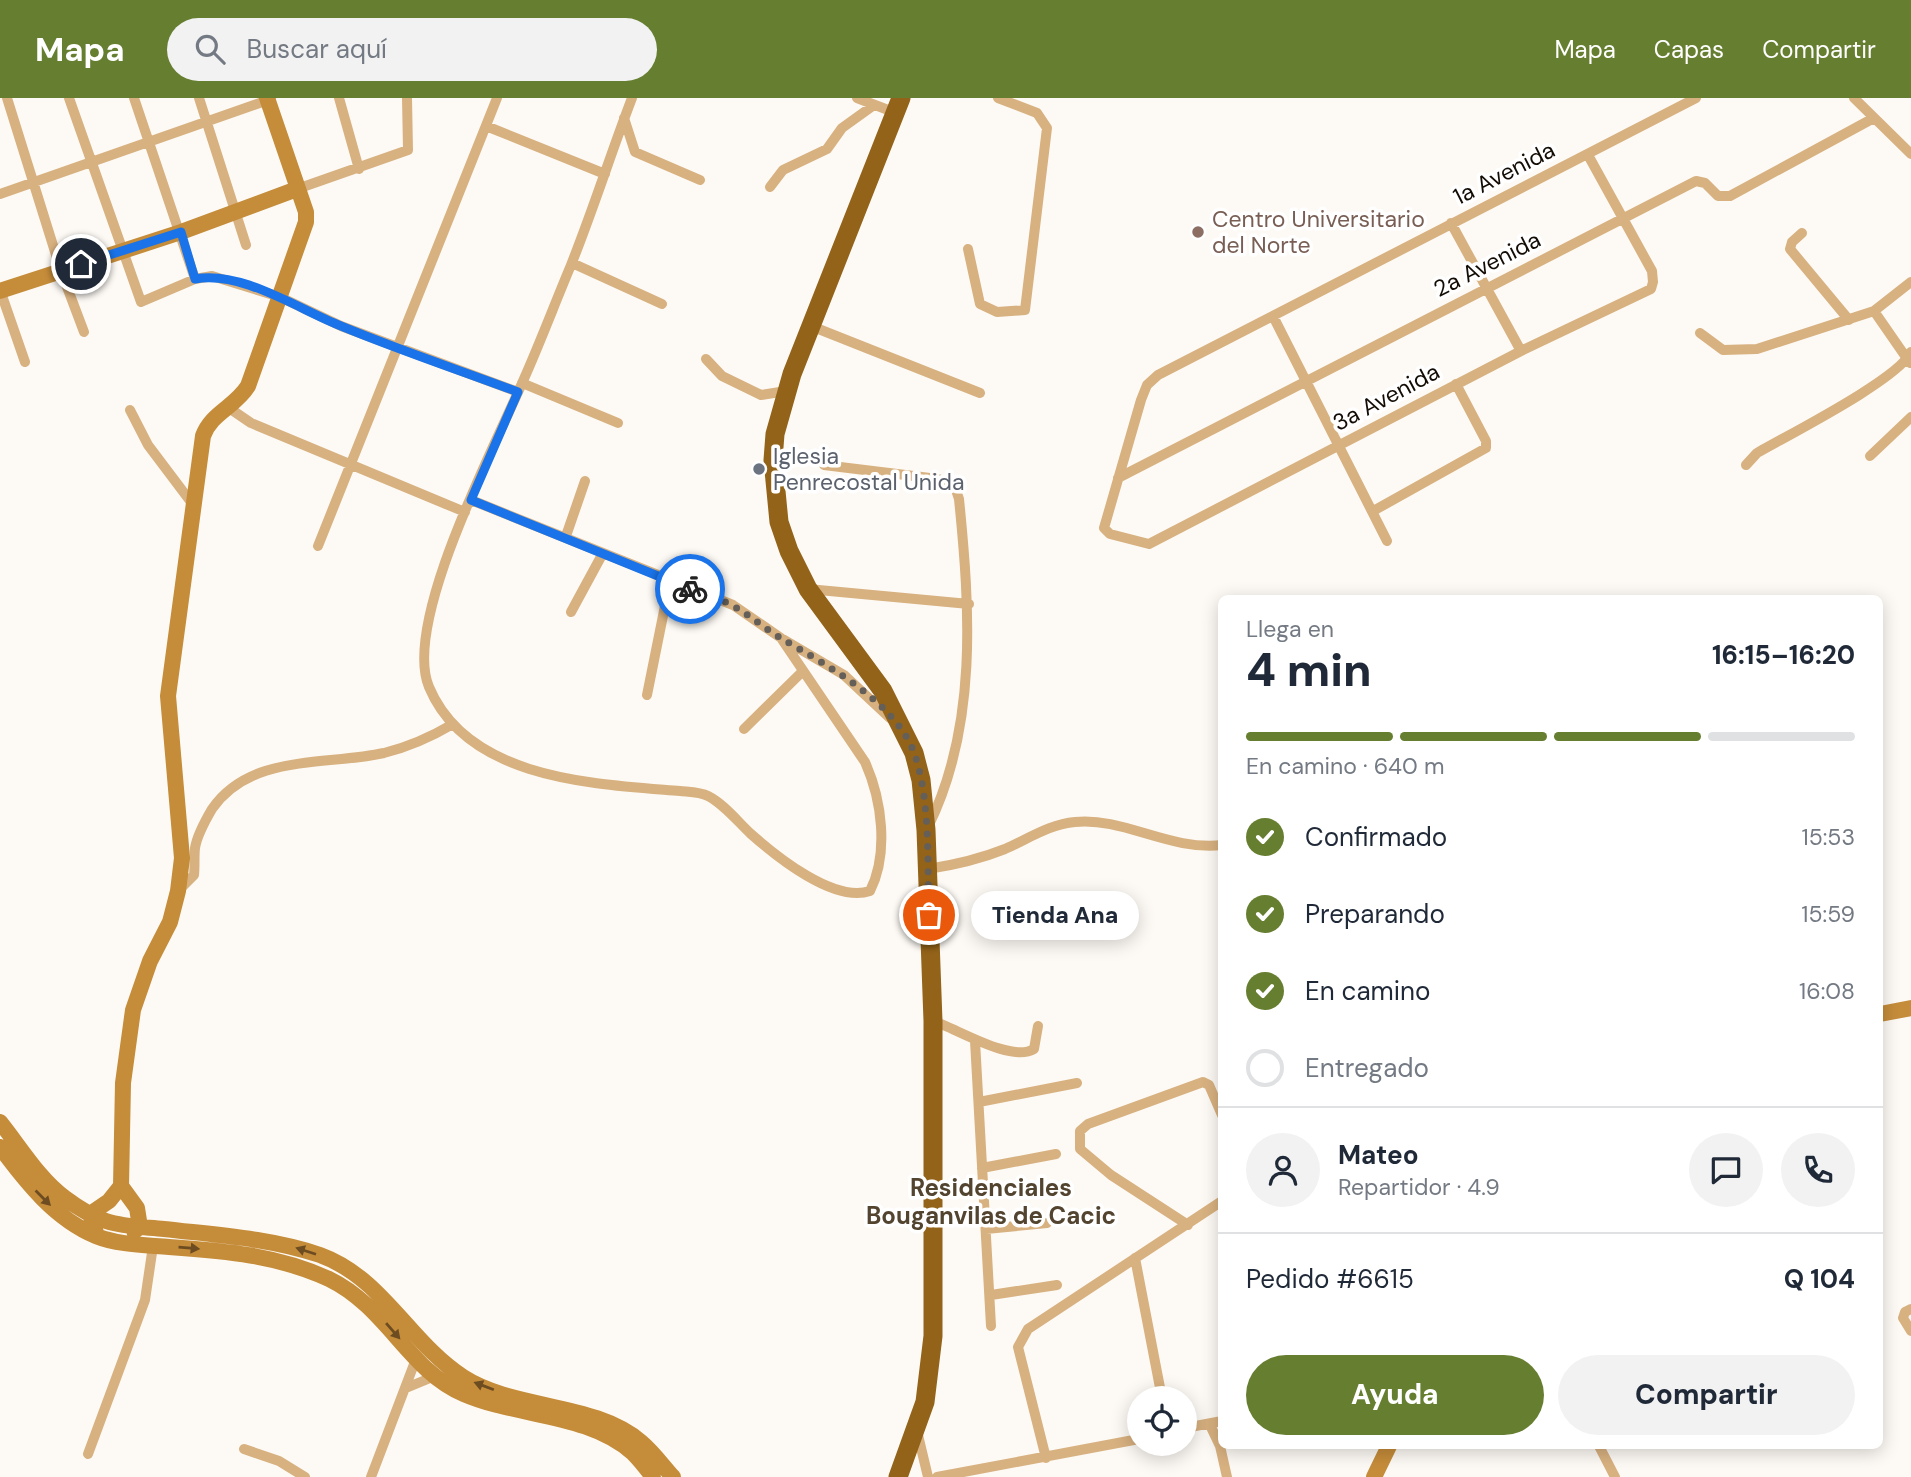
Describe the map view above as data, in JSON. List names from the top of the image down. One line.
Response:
{"streets":{"street":["1a Avenida","2a Avenida","3a Avenida"]},"crossings":[["1a Avenida","2a Avenida"],["1a Avenida","3a Avenida"],["2a Avenida","3a Avenida"]],"districts":["Residenciales Bouganvilas de Cacic"],"places":["Centro Universitario del Norte","Iglesia Penrecostal Unida","Tienda Ana"],"page":{"header":"Mapa","search":"Buscar aquí","nav":["Mapa","Capas","Compartir"],"heading":["4 min","Llega en","16:15–16:20"],"panel":["Mateo","Repartidor · 4.9","Pedido #6615","Q 104"],"bar":"En camino · 640 m","list":[["Confirmado","15:53"],["Preparando","15:59"],["En camino","16:08"],"Entregado"],"bubble":"Tienda Ana","buttons":["Ayuda","Compartir"]}}
